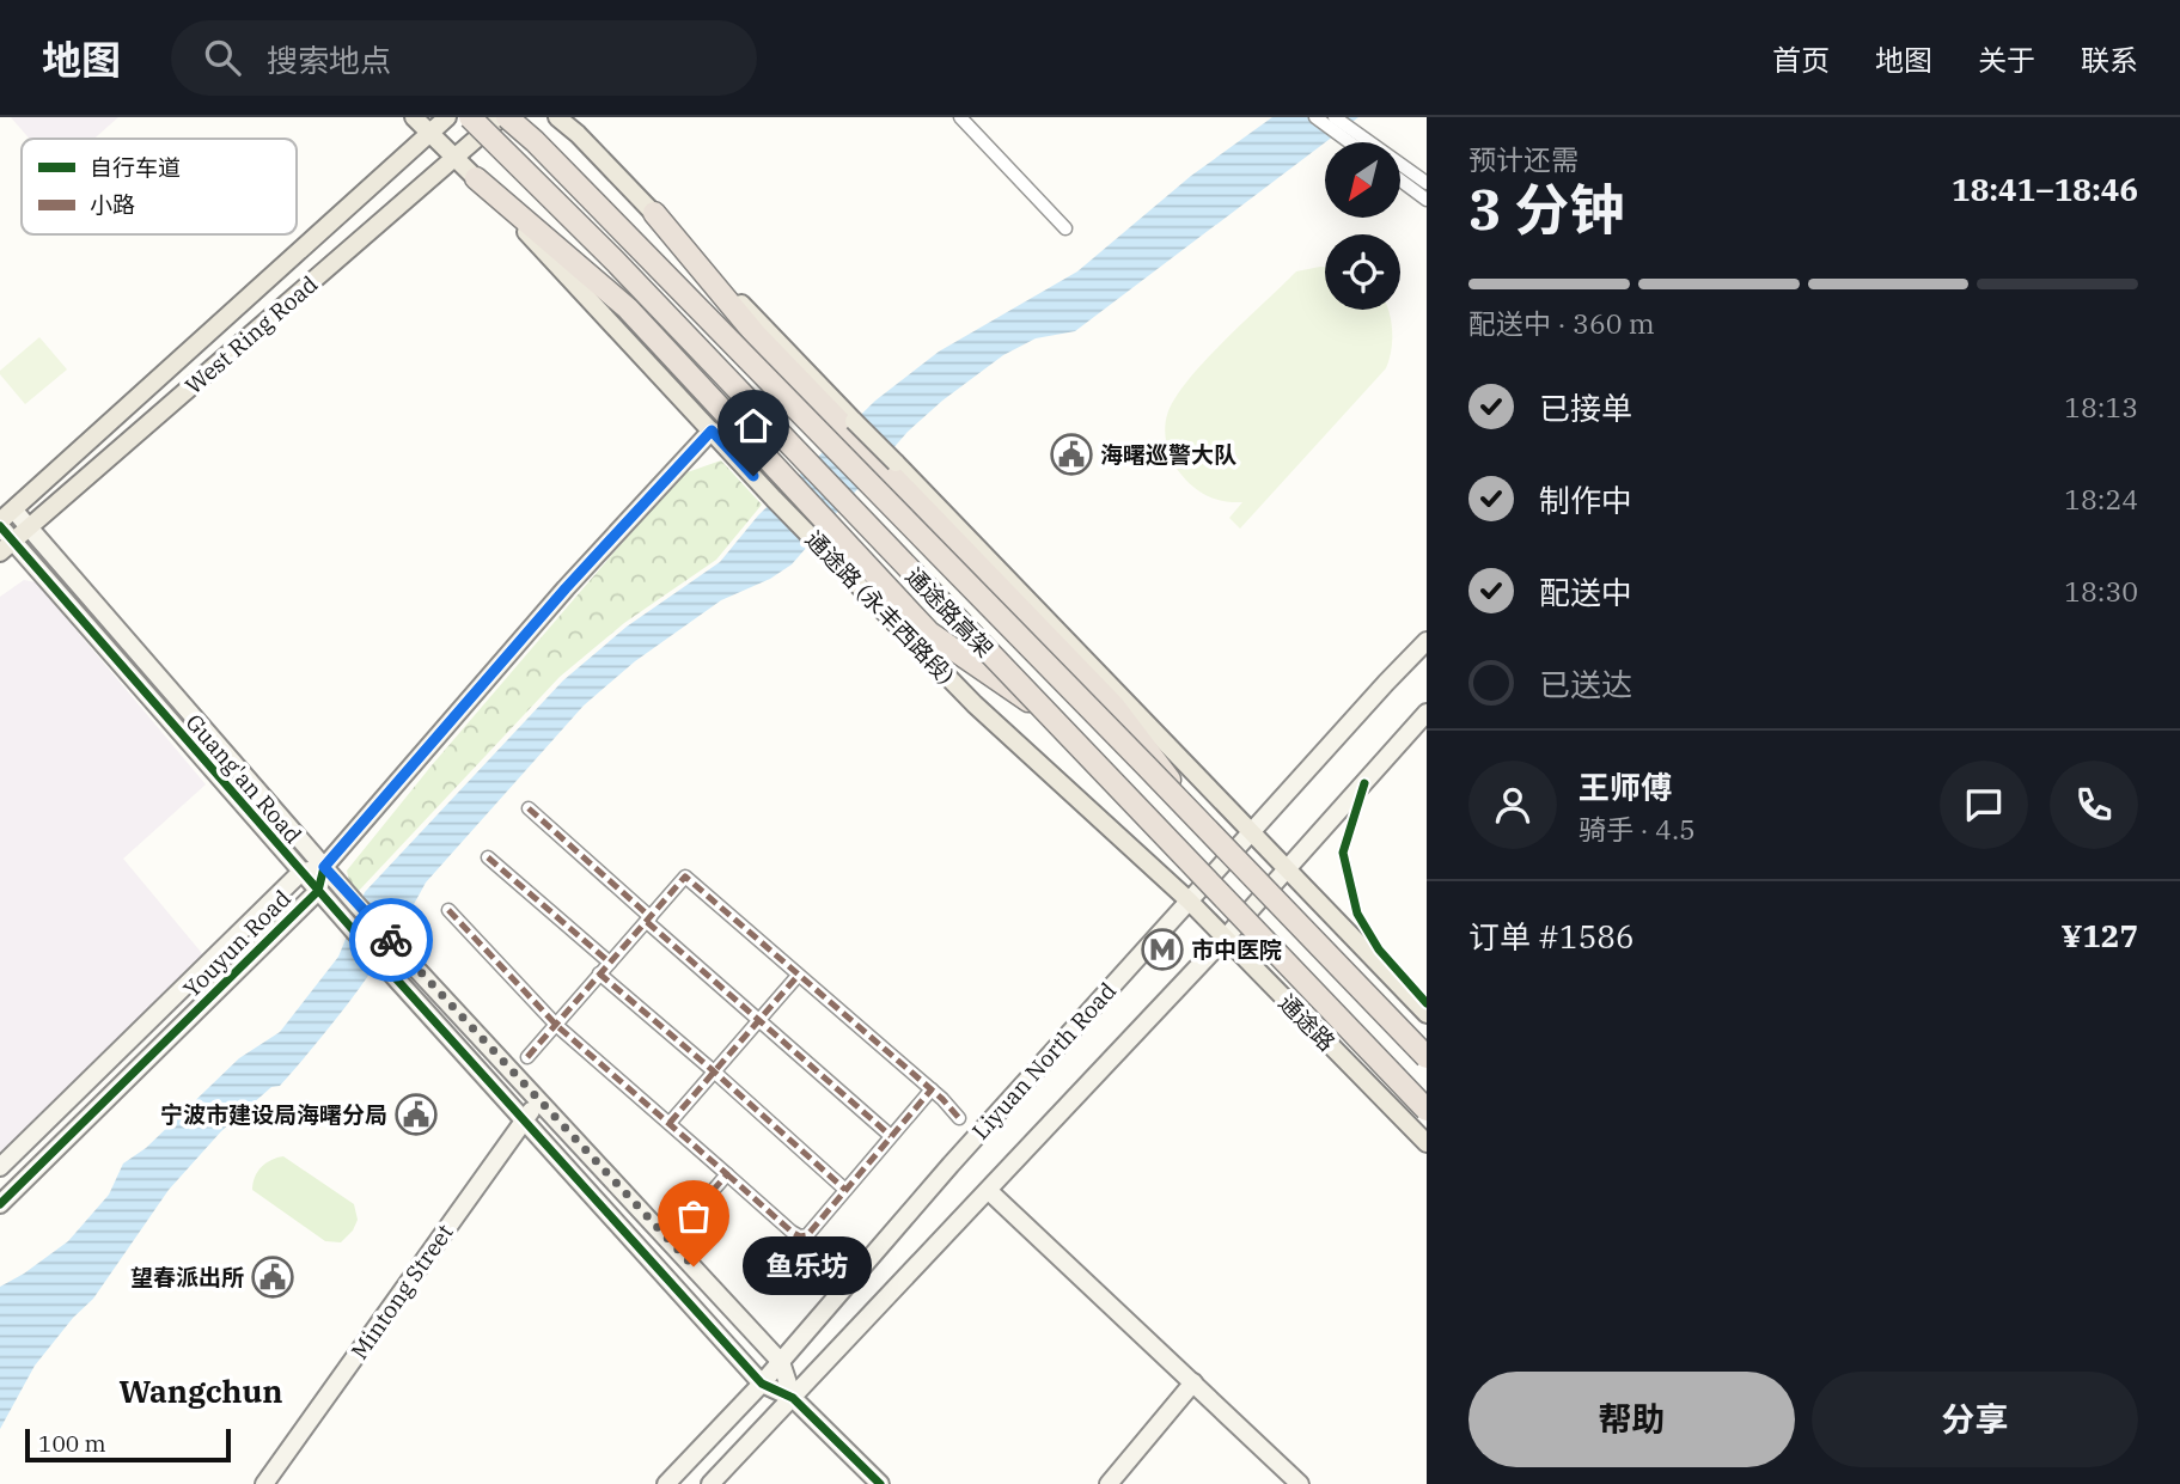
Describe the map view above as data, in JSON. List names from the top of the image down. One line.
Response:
{"streets":{"highway":["通途路高架"],"main road":["West Ring Road","通途路 (永丰西路段)","通途路"],"street":["Guang'an Road","Youyun Road","Liyuan North Road","Mintong Street"]},"crossings":[["West Ring Road","通途路 (永丰西路段)"],["West Ring Road","Guang'an Road"],["通途路 (永丰西路段)","Youyun Road"],["通途路 (永丰西路段)","通途路"],["通途路 (永丰西路段)","Liyuan North Road"],["Guang'an Road","Youyun Road"],["Guang'an Road","Liyuan North Road"],["Guang'an Road","Mintong Street"],["通途路","Liyuan North Road"]],"districts":["Wangchun"],"places":{"public building":["海曙巡警大队","宁波市建设局海曙分局","望春派出所"],"metro station":["市中医院"],"other":["鱼乐坊"]},"legend":["自行车道","小路"],"scale_bar":"100 m","north":"bottom left","page":{"header":"地图","search":"搜索地点","nav":["首页","地图","关于","联系"],"heading":["3 分钟","预计还需","18:41–18:46"],"panel":["王师傅","骑手 · 4.5","订单 #1586","¥127"],"bar":"配送中 · 360 m","list":[["已接单","18:13"],["制作中","18:24"],["配送中","18:30"],"已送达"],"bubble":"鱼乐坊","buttons":["帮助","分享"],"scale":"100 m"}}
